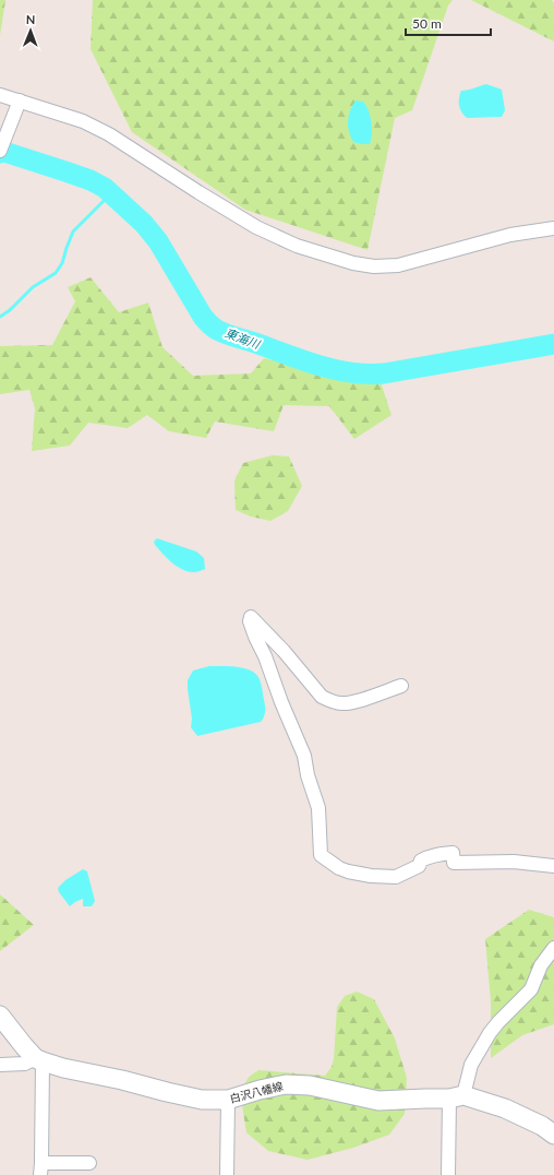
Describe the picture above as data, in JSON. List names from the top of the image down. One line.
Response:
{"streets":{"main road":["白沢八幡線"]},"water":["東海川"],"scale_bar":"50 m","north":"top"}
